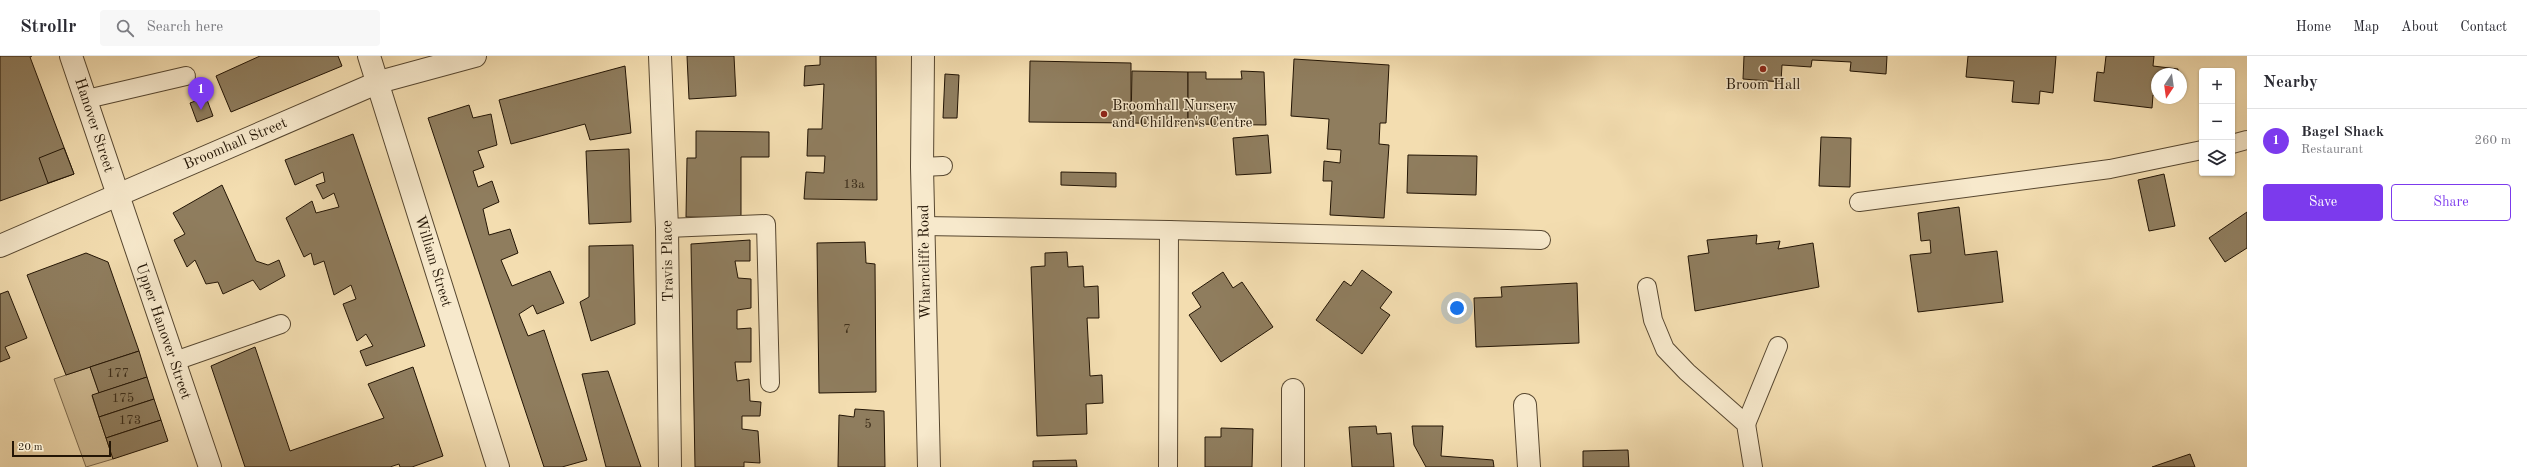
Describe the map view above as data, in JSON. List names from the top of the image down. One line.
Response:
{"streets":{"street":["Hanover Street","Broomhall Street","William Street","Travis Place","Wharncliffe Road","Upper Hanover Street"]},"crossings":[["Hanover Street","Broomhall Street"],["Hanover Street","Upper Hanover Street"],["Broomhall Street","William Street"],["Broomhall Street","Upper Hanover Street"]],"places":["Broom Hall","Broomhall Nursery and Children's Centre"],"house_numbers":["13a","7","177","175","173","5"],"scale_bar":"20 m","north":"bottom","page":{"header":"Strollr","search":"Search here","nav":["Home","Map","About","Contact"],"heading":"Nearby","map_buttons":["+","−"],"pins":"1","list":[{"mark":"1","name":"Bagel Shack","note":"Restaurant","value":"260 m"}],"buttons":["Save","Share"],"scale":"20 m"}}
